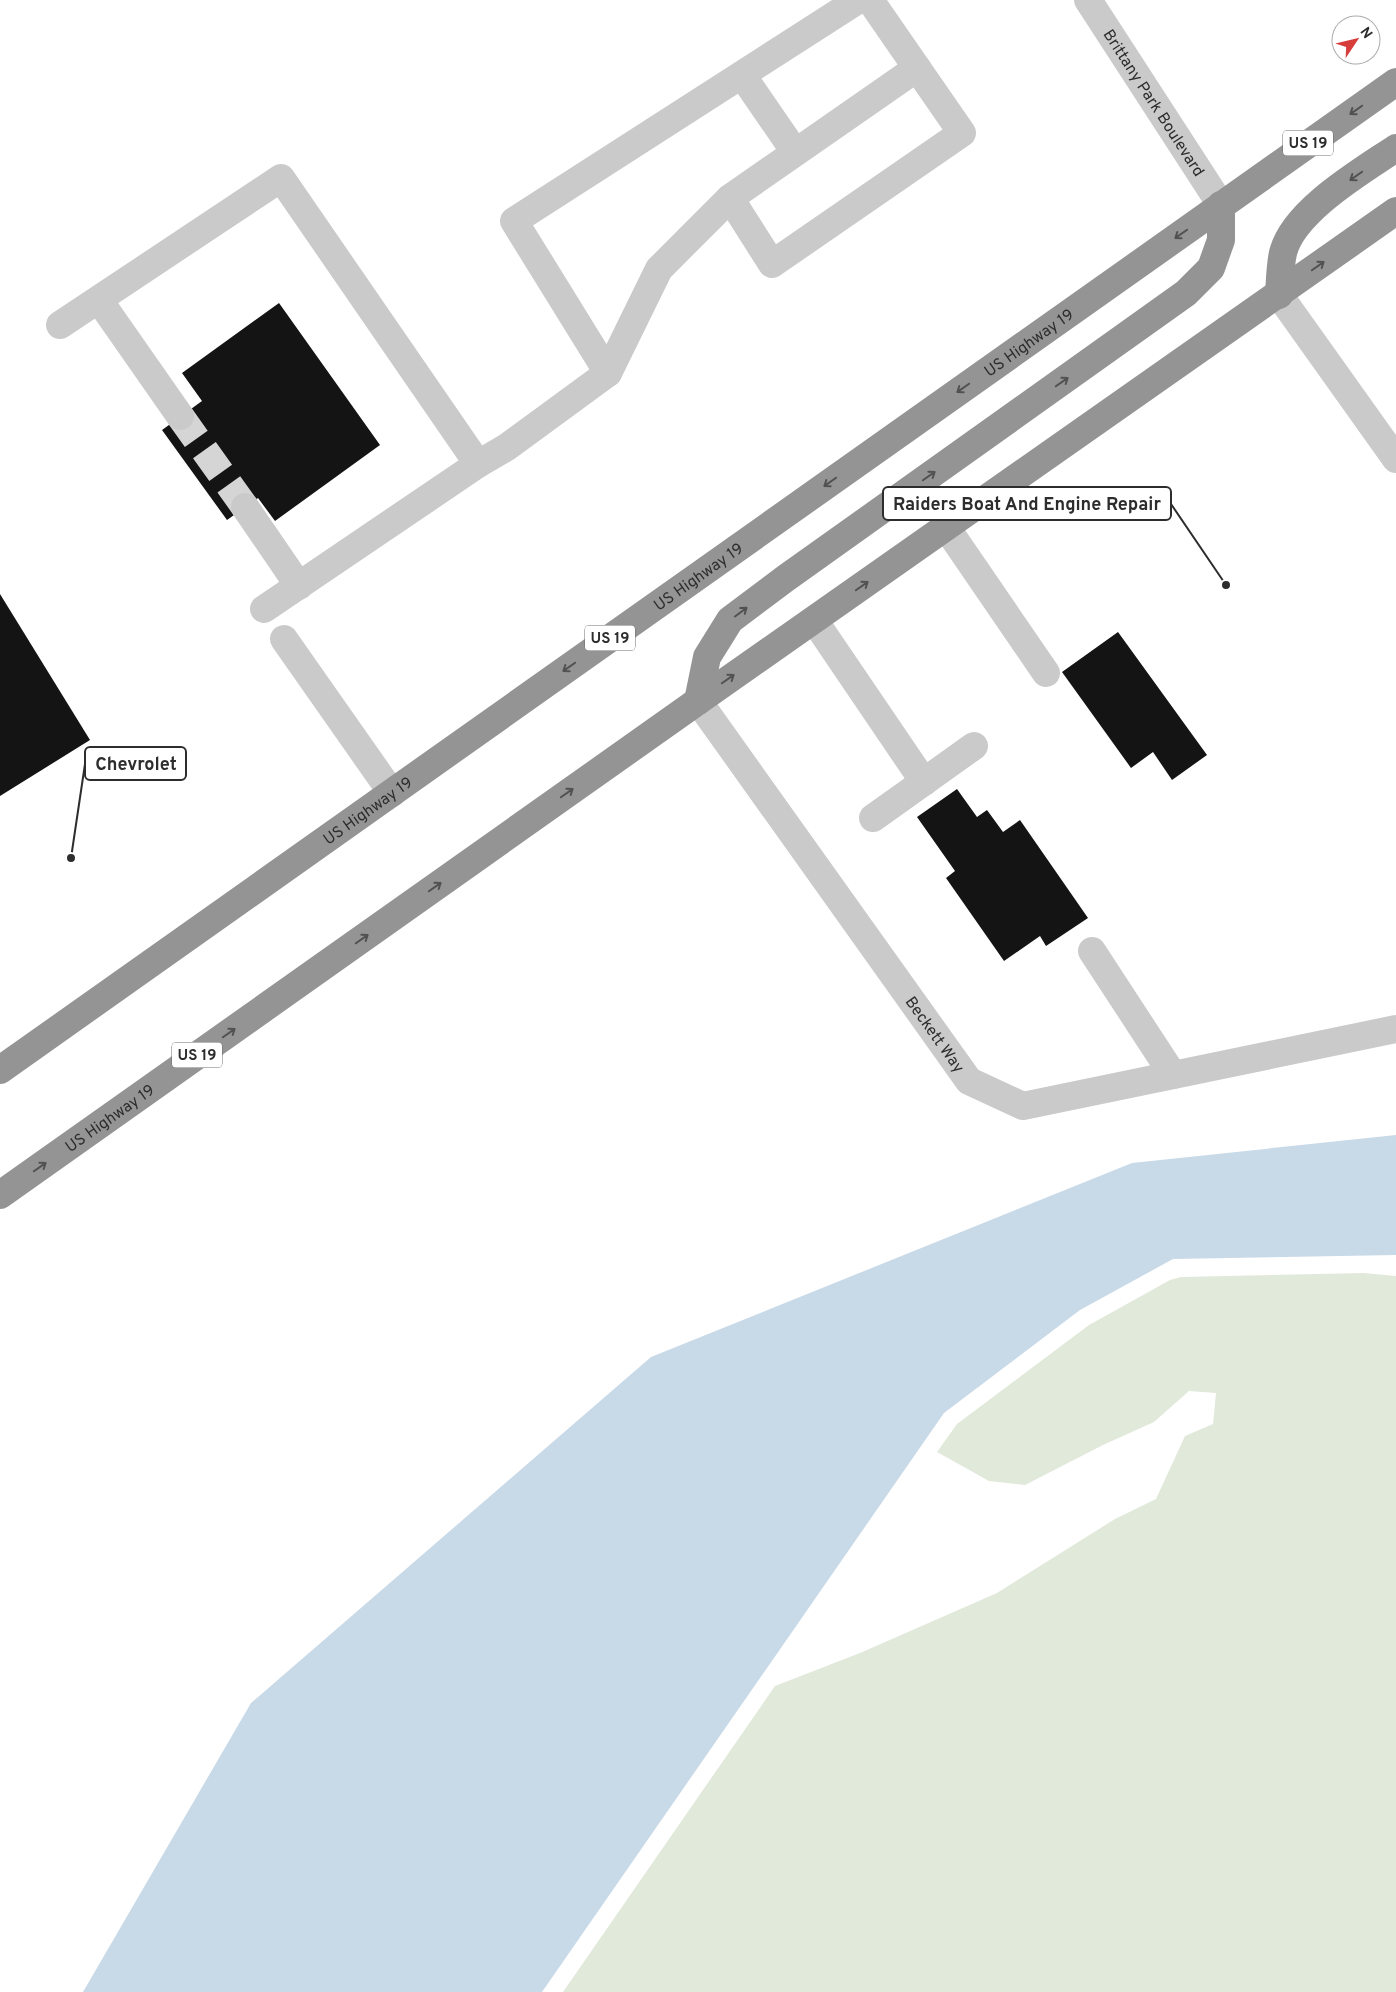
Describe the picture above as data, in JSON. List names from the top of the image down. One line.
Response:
{"streets":{"highway":["US 19","US Highway 19"],"street":["Brittany Park Boulevard","Beckett Way"]},"crossings":[["Brittany Park Boulevard","US Highway 19"],["US Highway 19","Beckett Way"]],"places":["Raiders Boat And Engine Repair","Chevrolet"],"north":"top right"}
